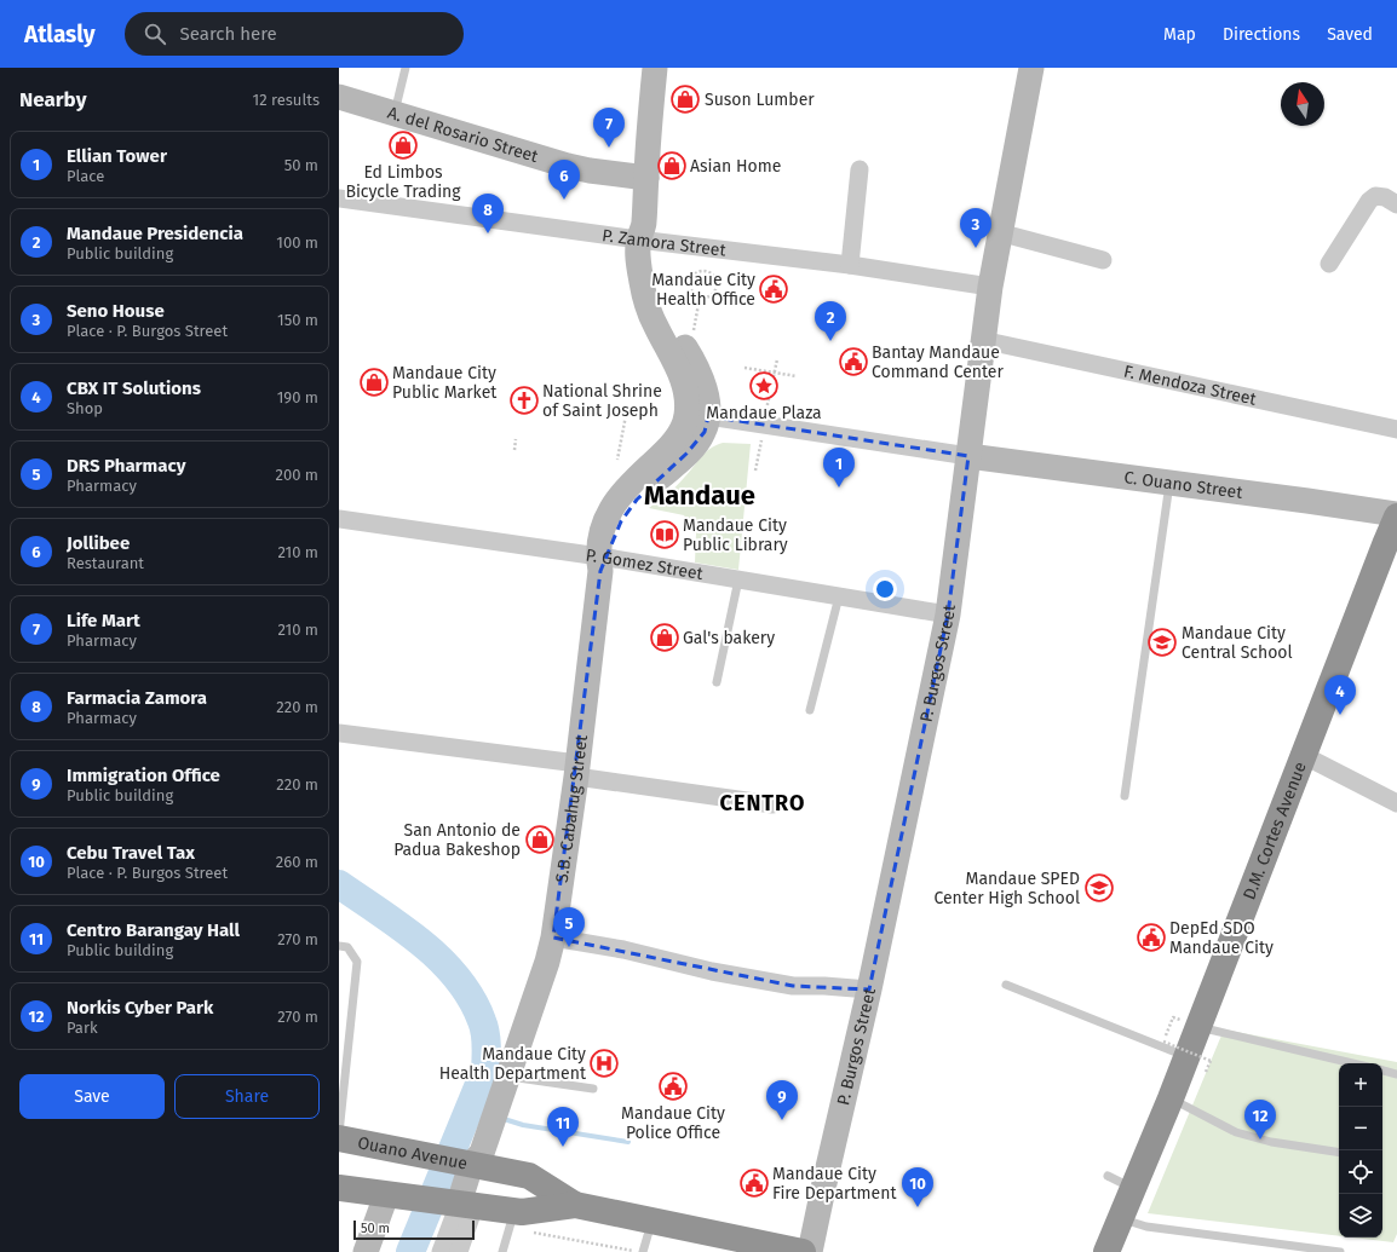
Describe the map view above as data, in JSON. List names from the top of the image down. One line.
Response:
{"streets":{"highway":["D.M. Cortes Avenue","Ouano Avenue"],"street":["A. del Rosario Street","P. Zamora Street","F. Mendoza Street","C. Ouano Street","P. Gomez Street","P. Burgos Street","S.B. Cabahug Street"]},"crossings":[["A. del Rosario Street","S.B. Cabahug Street"],["P. Zamora Street","P. Burgos Street"],["P. Zamora Street","S.B. Cabahug Street"],["F. Mendoza Street","P. Burgos Street"],["C. Ouano Street","P. Burgos Street"],["C. Ouano Street","D.M. Cortes Avenue"],["P. Gomez Street","P. Burgos Street"],["P. Gomez Street","S.B. Cabahug Street"],["S.B. Cabahug Street","Ouano Avenue"]],"districts":["Mandaue","CENTRO"],"places":{"shop":["Suson Lumber","Ed Limbos Bicycle Trading","Asian Home","Mandaue City Public Market","Gal's bakery","San Antonio de Padua Bakeshop"],"public building":["Mandaue City Health Office","Bantay Mandaue Command Center","DepEd SDO Mandaue City","Mandaue City Police Office","Mandaue City Fire Department"],"place":["Mandaue Plaza"],"church":["National Shrine of Saint Joseph"],"library":["Mandaue City Public Library"],"school or university":["Mandaue City Central School","Mandaue SPED Center High School"],"hospital":["Mandaue City Health Department"]},"scale_bar":"50 m","north":"top","page":{"header":"Atlasly","search":"Search here","nav":["Map","Directions","Saved"],"heading":["Nearby","12 results"],"pins":["7","6","8","3","2","1","4","5","9","12","11","10"],"list":[{"mark":"1","name":"Ellian Tower","note":"Place","value":"50 m"},{"mark":"2","name":"Mandaue Presidencia","note":"Public building","value":"100 m"},{"mark":"3","name":"Seno House","note":"Place · P. Burgos Street","value":"150 m"},{"mark":"4","name":"CBX IT Solutions","note":"Shop","value":"190 m"},{"mark":"5","name":"DRS Pharmacy","note":"Pharmacy","value":"200 m"},{"mark":"6","name":"Jollibee","note":"Restaurant","value":"210 m"},{"mark":"7","name":"Life Mart","note":"Pharmacy","value":"210 m"},{"mark":"8","name":"Farmacia Zamora","note":"Pharmacy","value":"220 m"},{"mark":"9","name":"Immigration Office","note":"Public building","value":"220 m"},{"mark":"10","name":"Cebu Travel Tax","note":"Place · P. Burgos Street","value":"260 m"},{"mark":"11","name":"Centro Barangay Hall","note":"Public building","value":"270 m"},{"mark":"12","name":"Norkis Cyber Park","note":"Park","value":"270 m"}],"buttons":["Save","Share"],"map_buttons":["+","−"],"scale":"50 m"}}
